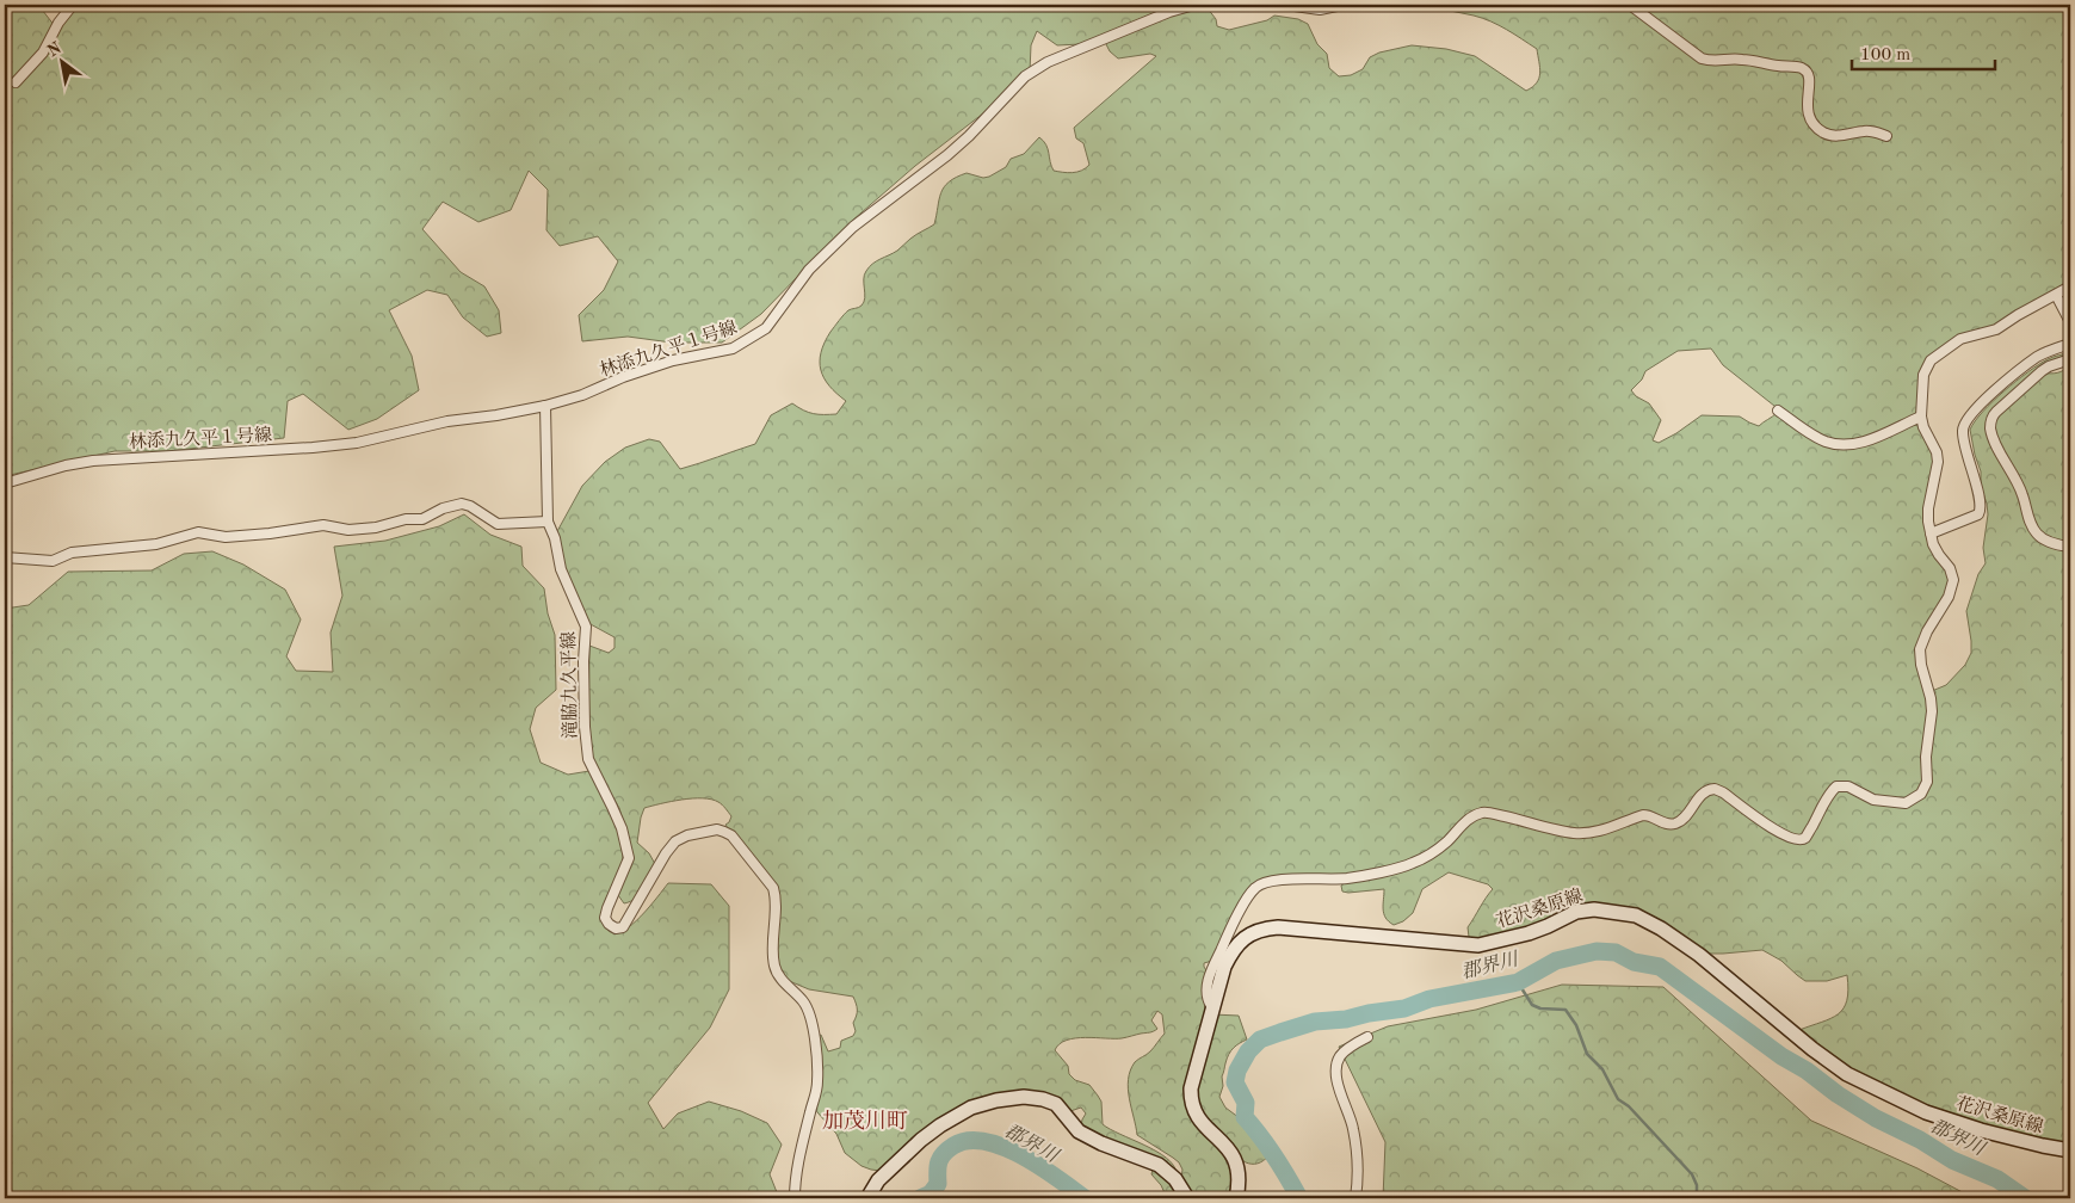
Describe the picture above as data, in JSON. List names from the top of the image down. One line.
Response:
{"streets":{"main road":["花沢桑原線"],"street":["林添九久平１号線","滝脇九久平線"]},"crossings":[["林添九久平１号線","滝脇九久平線"]],"districts":["加茂川町"],"water":["郡界川"],"scale_bar":"100 m","north":"top left"}
